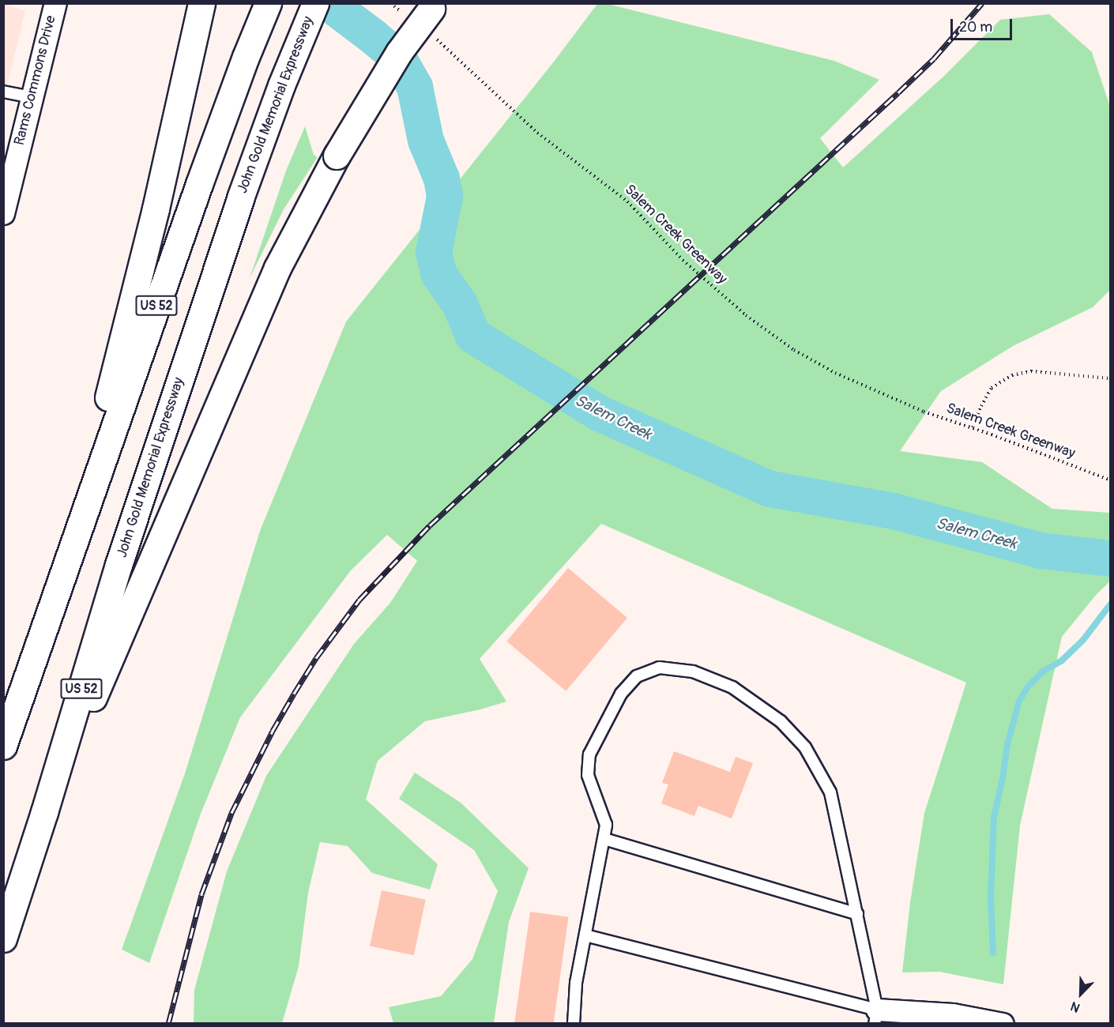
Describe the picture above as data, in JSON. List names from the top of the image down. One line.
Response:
{"streets":{"highway":["John Gold Memorial Expressway","US 52"],"street":["Rams Commons Drive"],"path":["Salem Creek Greenway"]},"water":["Salem Creek"],"scale_bar":"20 m","north":"bottom left"}
